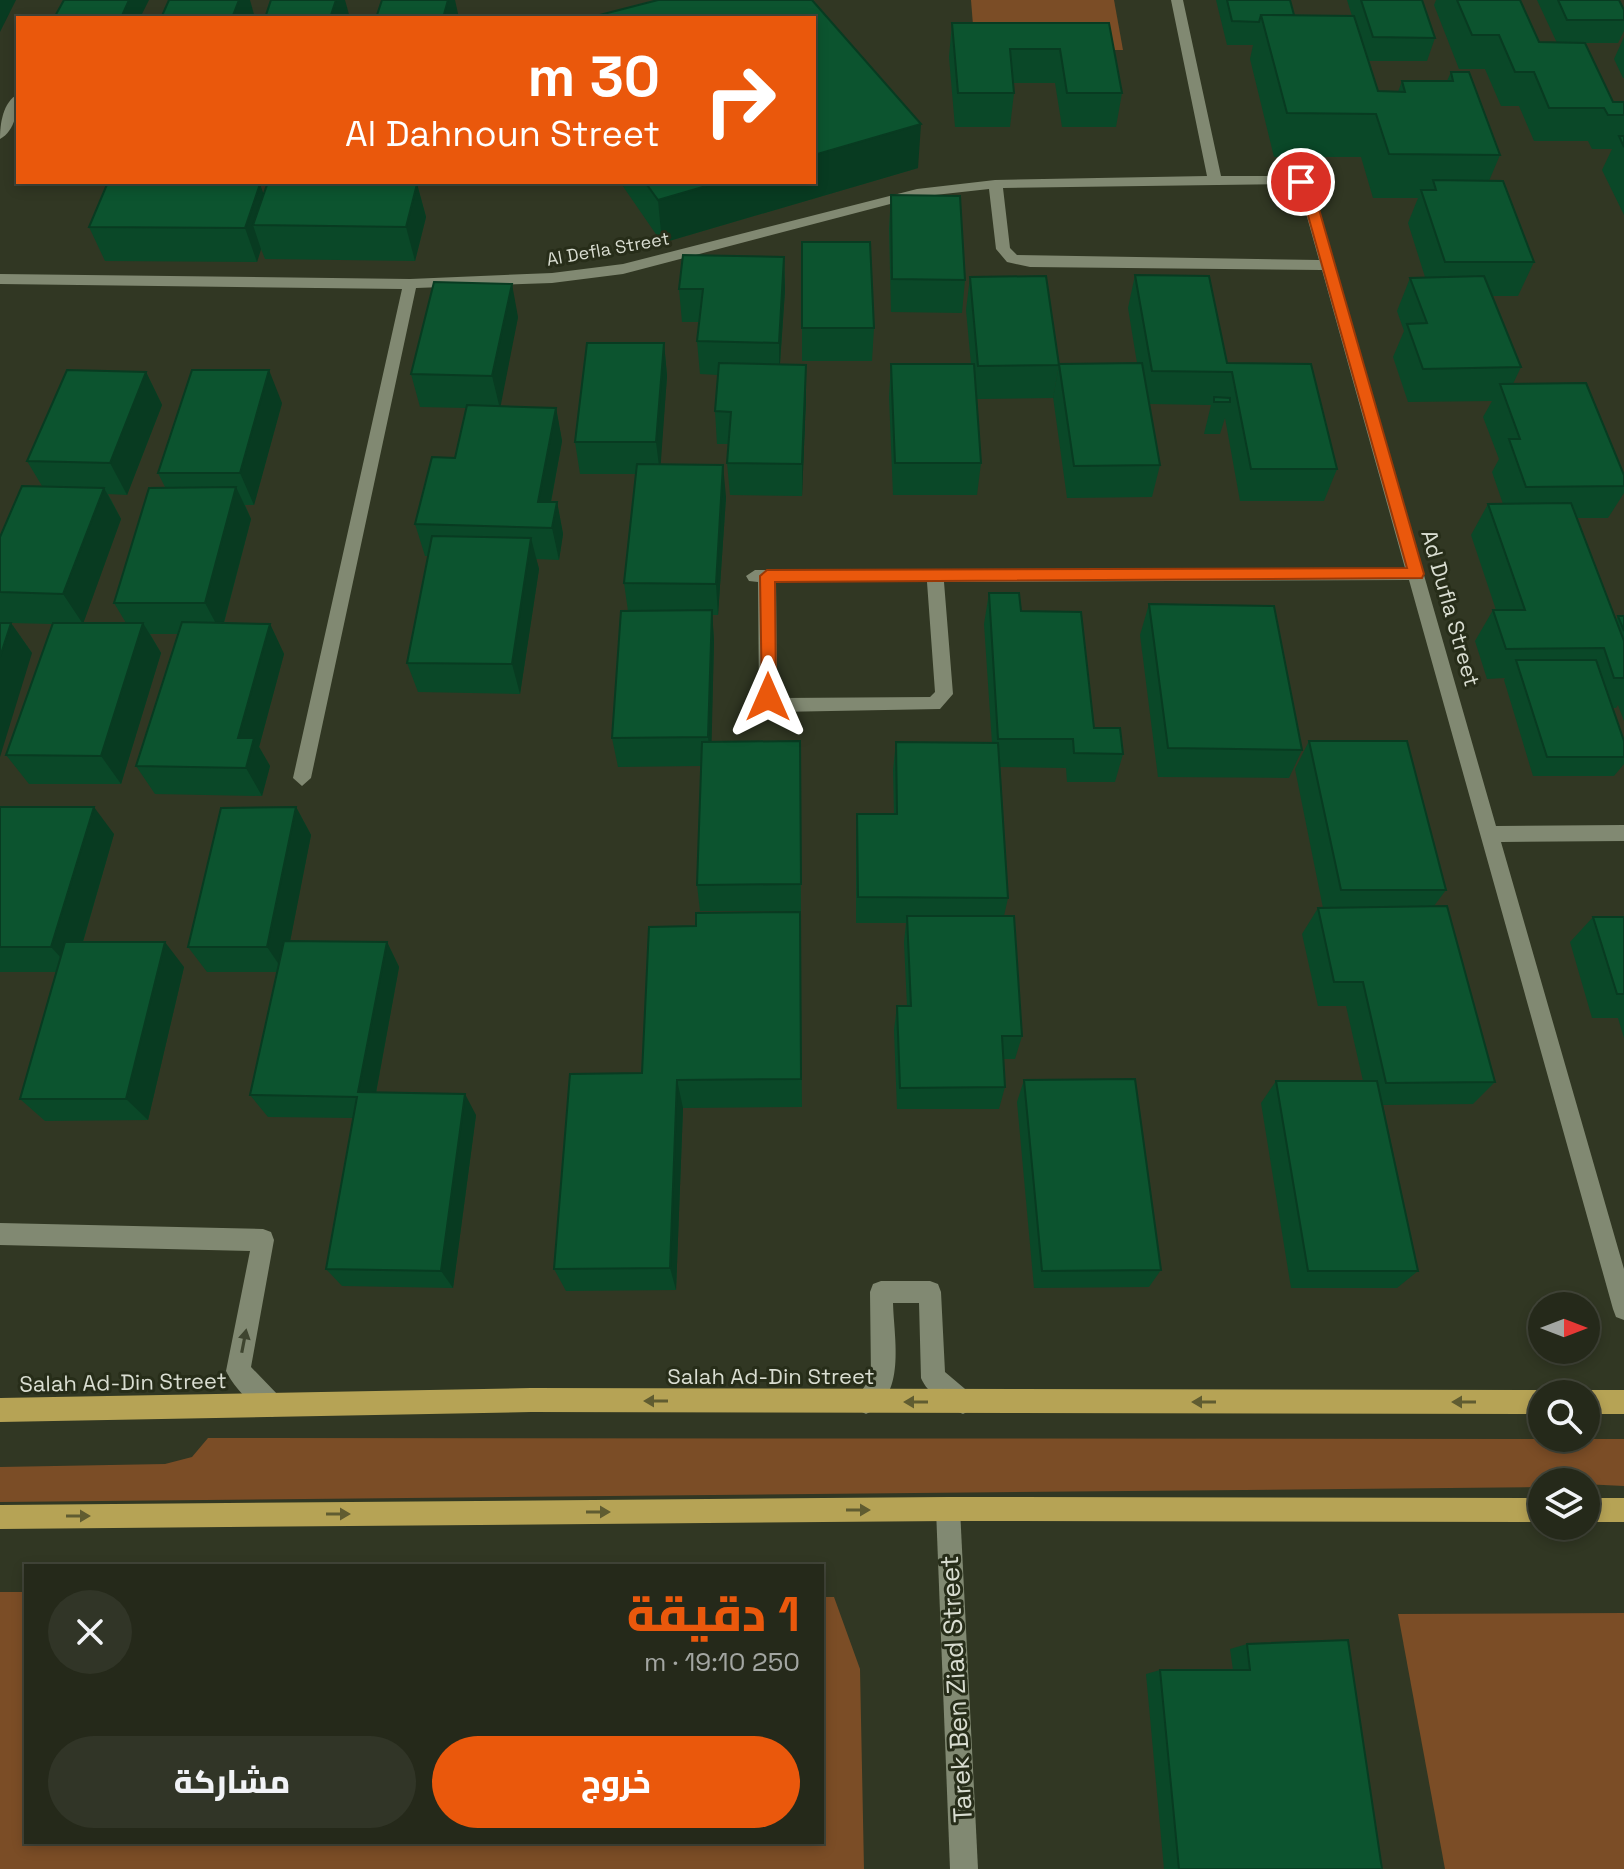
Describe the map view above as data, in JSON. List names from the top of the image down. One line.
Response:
{"streets":{"main road":["Salah Ad-Din Street"],"street":["Al Defla Street","Ad Dufla Street","Tarek Ben Ziad Street"]},"crossings":[["Al Defla Street","Ad Dufla Street"]],"north":"right","page":{"turn":["30 m","Al Dahnoun Street"],"heading":["1 دقيقة","250 m · 19:10"],"buttons":["خروج","مشاركة"]}}
